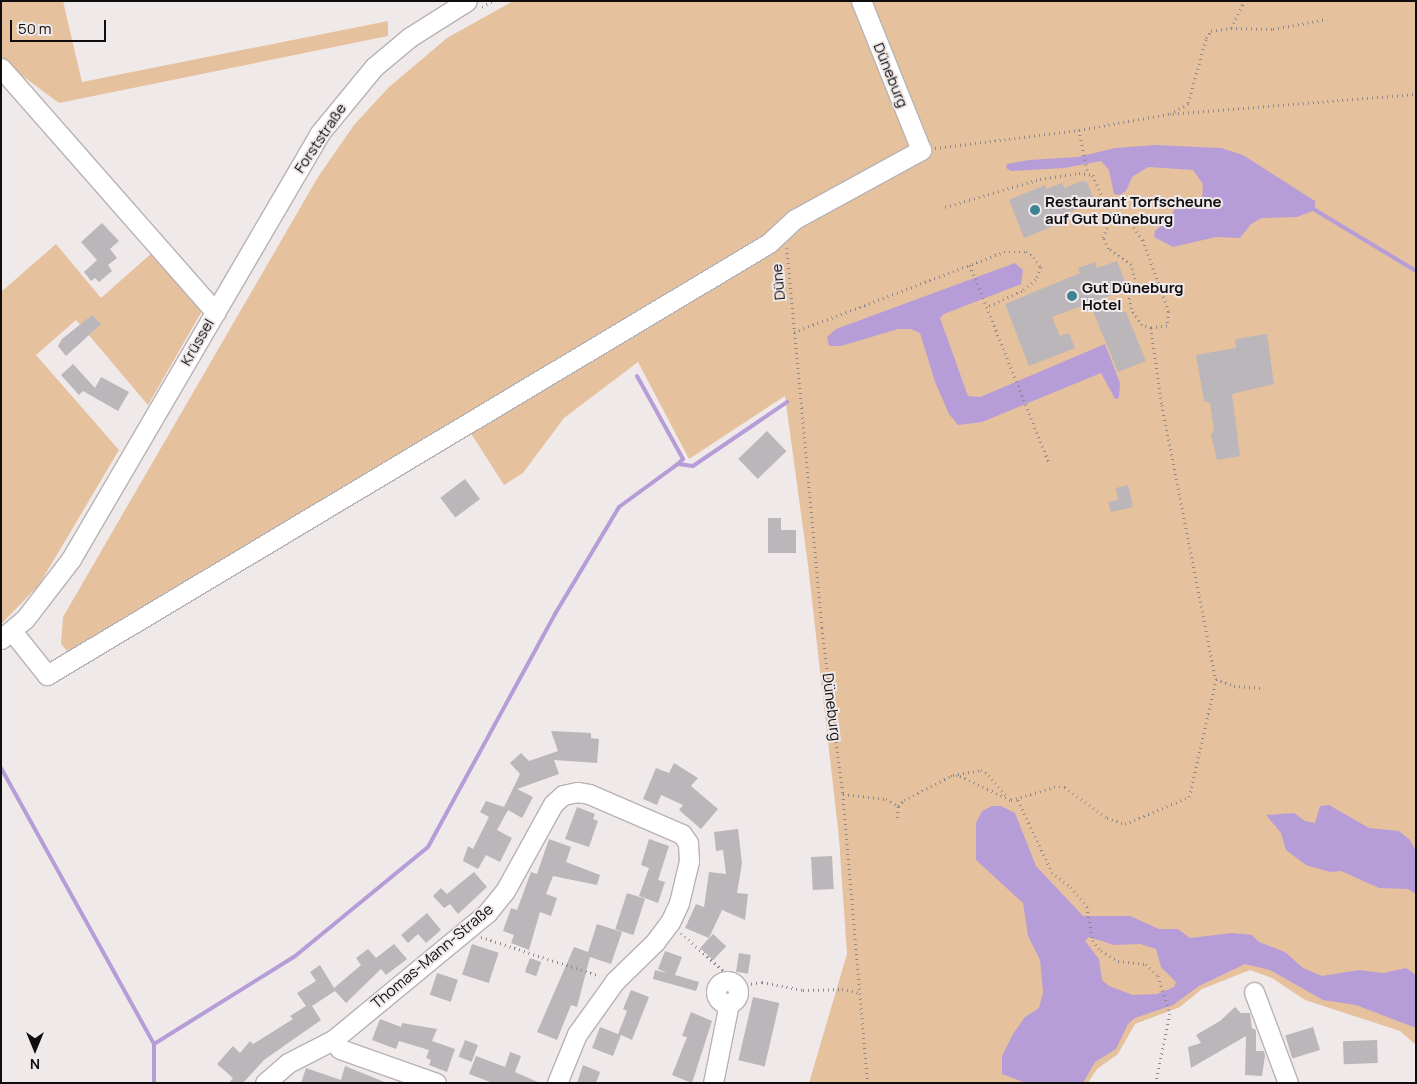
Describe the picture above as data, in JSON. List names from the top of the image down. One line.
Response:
{"streets":{"street":["Düneburg","Forststraße","Krüssel","Thomas-Mann-Straße"],"path":["Düne"]},"crossings":[["Düneburg","Düne"],["Forststraße","Krüssel"]],"places":["Restaurant Torfscheune auf Gut Düneburg","Gut Düneburg Hotel"],"scale_bar":"50 m","north":"bottom"}
